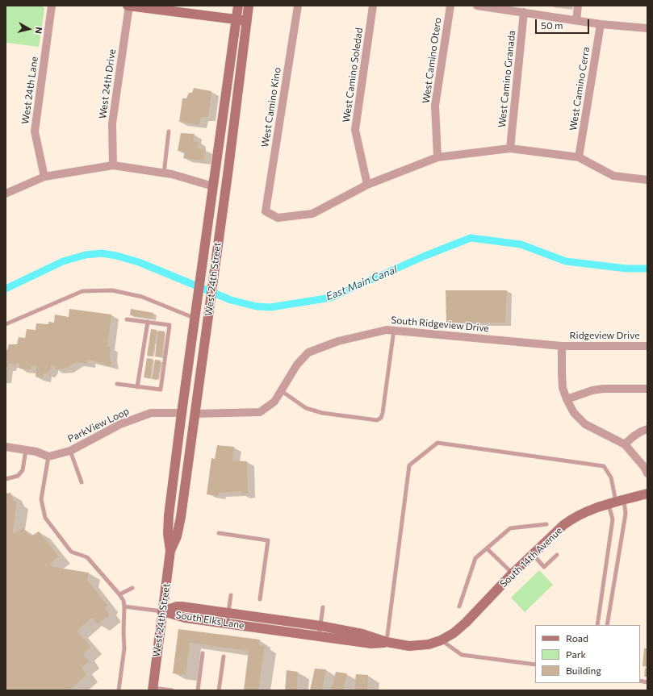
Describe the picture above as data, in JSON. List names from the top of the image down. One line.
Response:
{"streets":{"main road":["West 24th Street","South 14th Avenue","South Elks Lane"],"street":["West Camino Otero","West Camino Soledad","West Camino Granada","West 24th Drive","West Camino Cerra","West 24th Lane","West Camino Kino","South Ridgeview Drive","Ridgeview Drive","ParkView Loop"]},"crossings":[["West Camino Soledad","West Camino Kino"],["West 24th Street","South Ridgeview Drive"],["West 24th Street","ParkView Loop"],["West 24th Street","South Elks Lane"],["South Ridgeview Drive","Ridgeview Drive"],["South 14th Avenue","South Elks Lane"]],"water":["East Main Canal"],"legend":["Road","Park","Building"],"scale_bar":"50 m","north":"right"}
